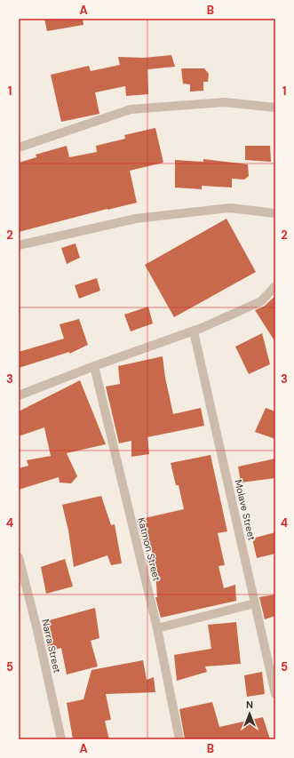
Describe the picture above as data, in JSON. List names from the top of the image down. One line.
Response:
{"streets":{"street":["Molave Street","Katmon Street","Narra Street"]},"north":"top","grid":{"columns":["A","B"],"rows":["1","2","3","4","5"]}}
